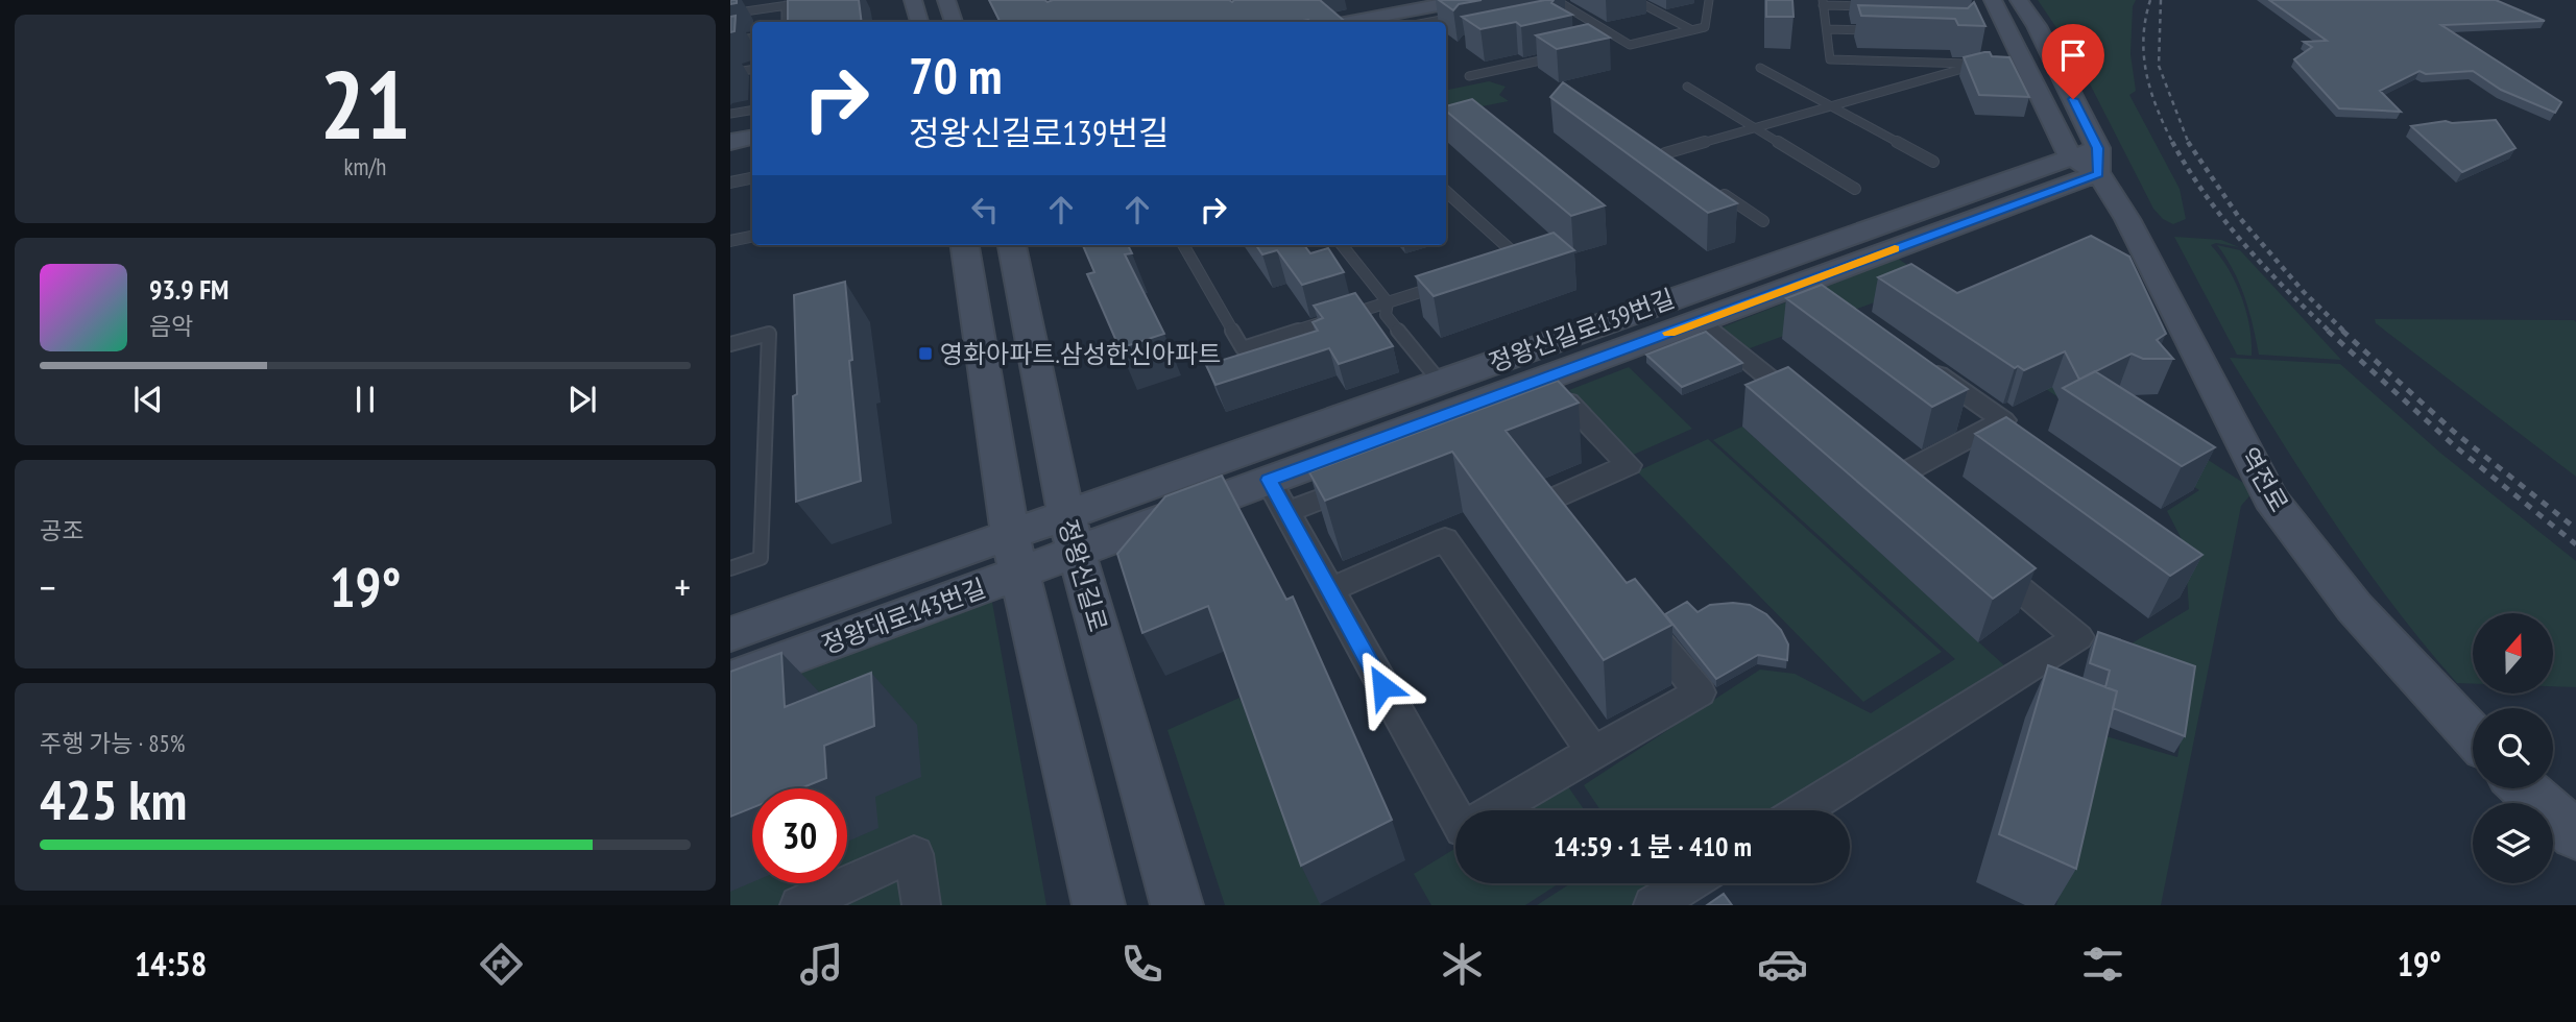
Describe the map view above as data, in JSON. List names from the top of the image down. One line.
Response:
{"streets":{"street":["정왕신길로139번길","역전로","정왕신길로","정왕대로143번길"]},"crossings":[["정왕신길로139번길","역전로"],["정왕신길로139번길","정왕신길로"],["정왕신길로139번길","정왕대로143번길"],["정왕신길로","정왕대로143번길"]],"places":{"transit":["영화아파트.삼성한신아파트"]},"north":"top","page":{"tile":[["21","km/h"],"공조",["주행 가능 · 85%","425 km"]],"turn":["70 m","정왕신길로139번길"],"song":["93.9 FM","음악"],"heat":["−","19°","+"],"limit":"30","trip":"14:59 · 1 분 · 410 m","tabs":["14:58","19°"]}}
